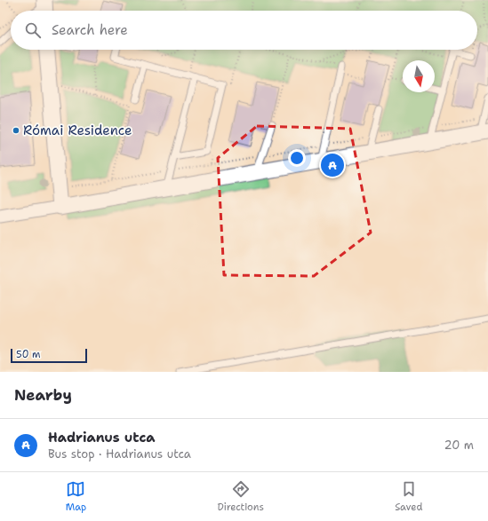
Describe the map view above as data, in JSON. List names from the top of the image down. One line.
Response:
{"places":["Római Residence"],"scale_bar":"50 m","north":"bottom","page":{"search":"Search here","pins":"A","scale":"50 m","heading":"Nearby","list":[{"mark":"A","name":"Hadrianus utca","note":"Bus stop · Hadrianus utca","value":"20 m"}],"nav":["Map","Directions","Saved"]}}
